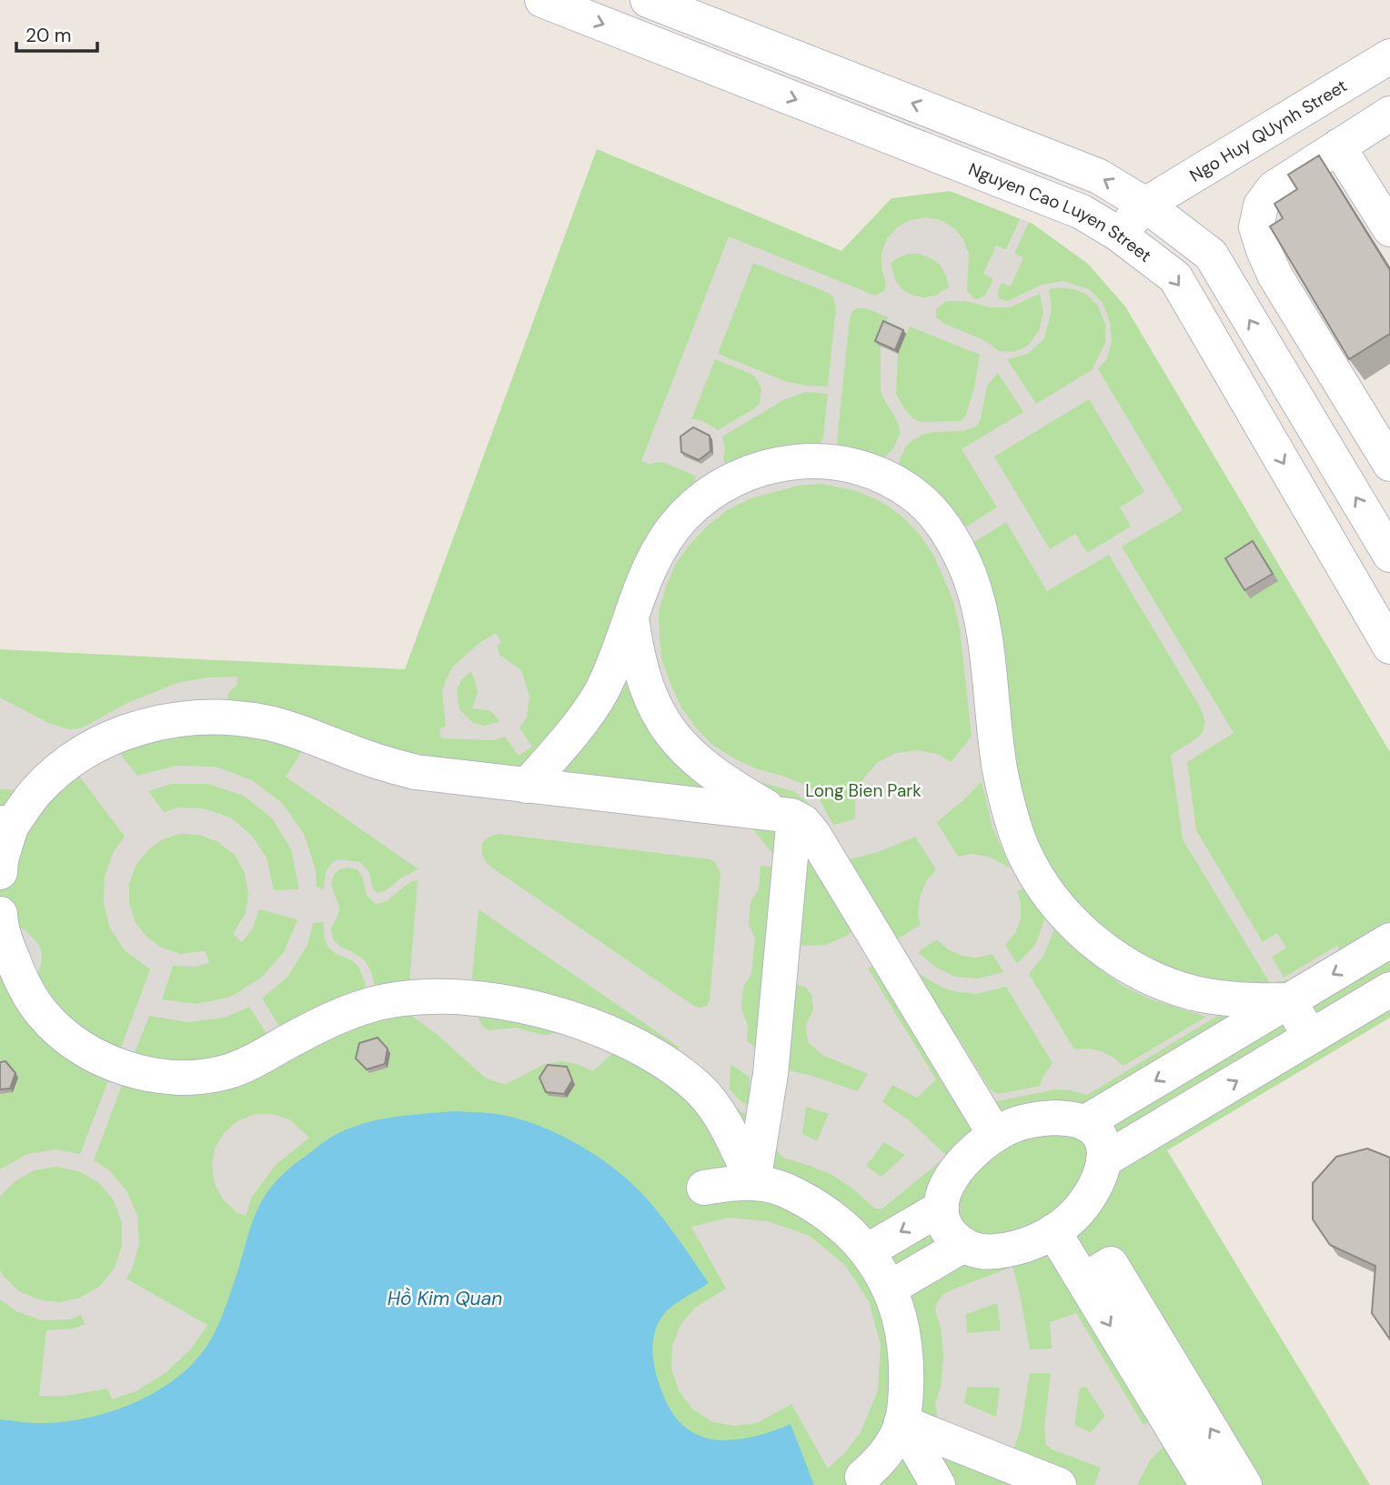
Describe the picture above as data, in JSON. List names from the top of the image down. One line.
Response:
{"streets":{"street":["Ngo Huy QUynh Street","Nguyen Cao Luyen Street"]},"crossings":[["Ngo Huy QUynh Street","Nguyen Cao Luyen Street"]],"water":["Hồ Kim Quan"],"parks":["Long Bien Park"],"scale_bar":"20 m"}
